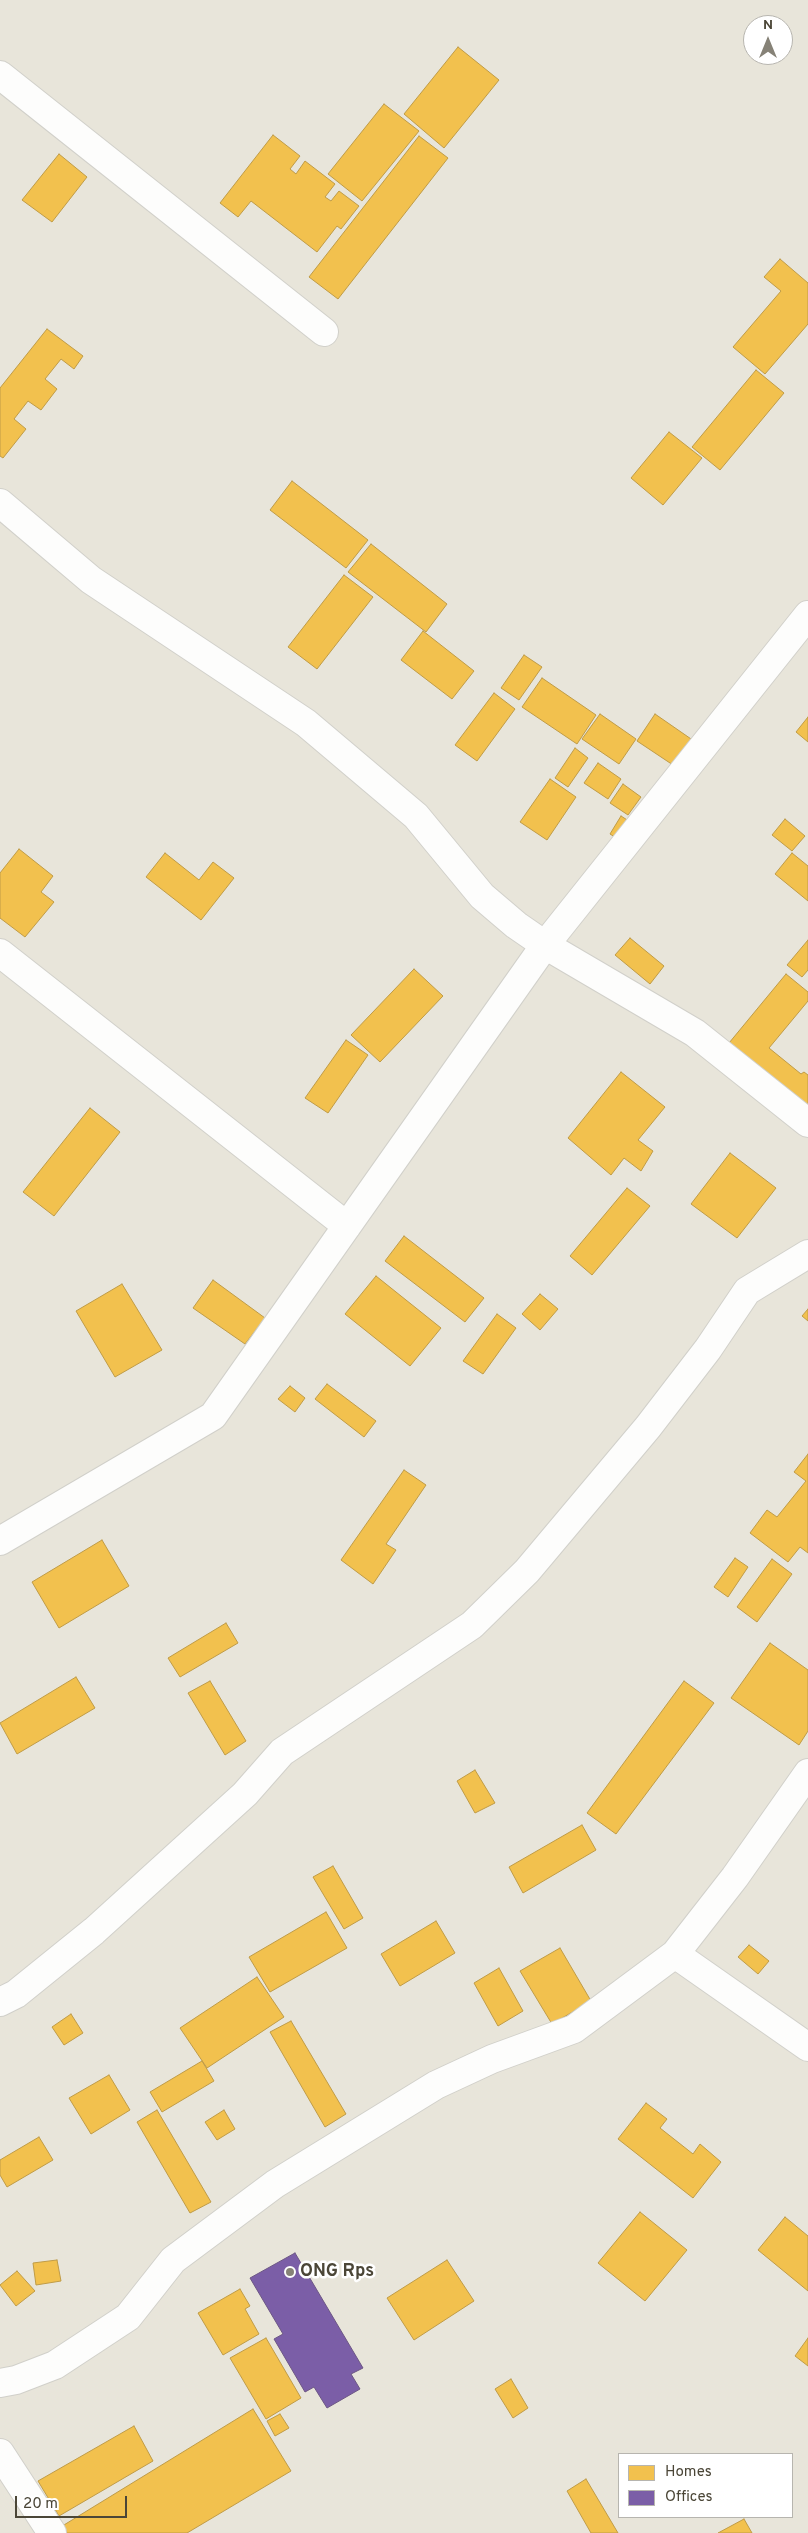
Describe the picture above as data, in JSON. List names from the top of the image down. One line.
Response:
{"places":["ONG Rps"],"legend":["Homes","Offices"],"scale_bar":"20 m","north":"top"}
